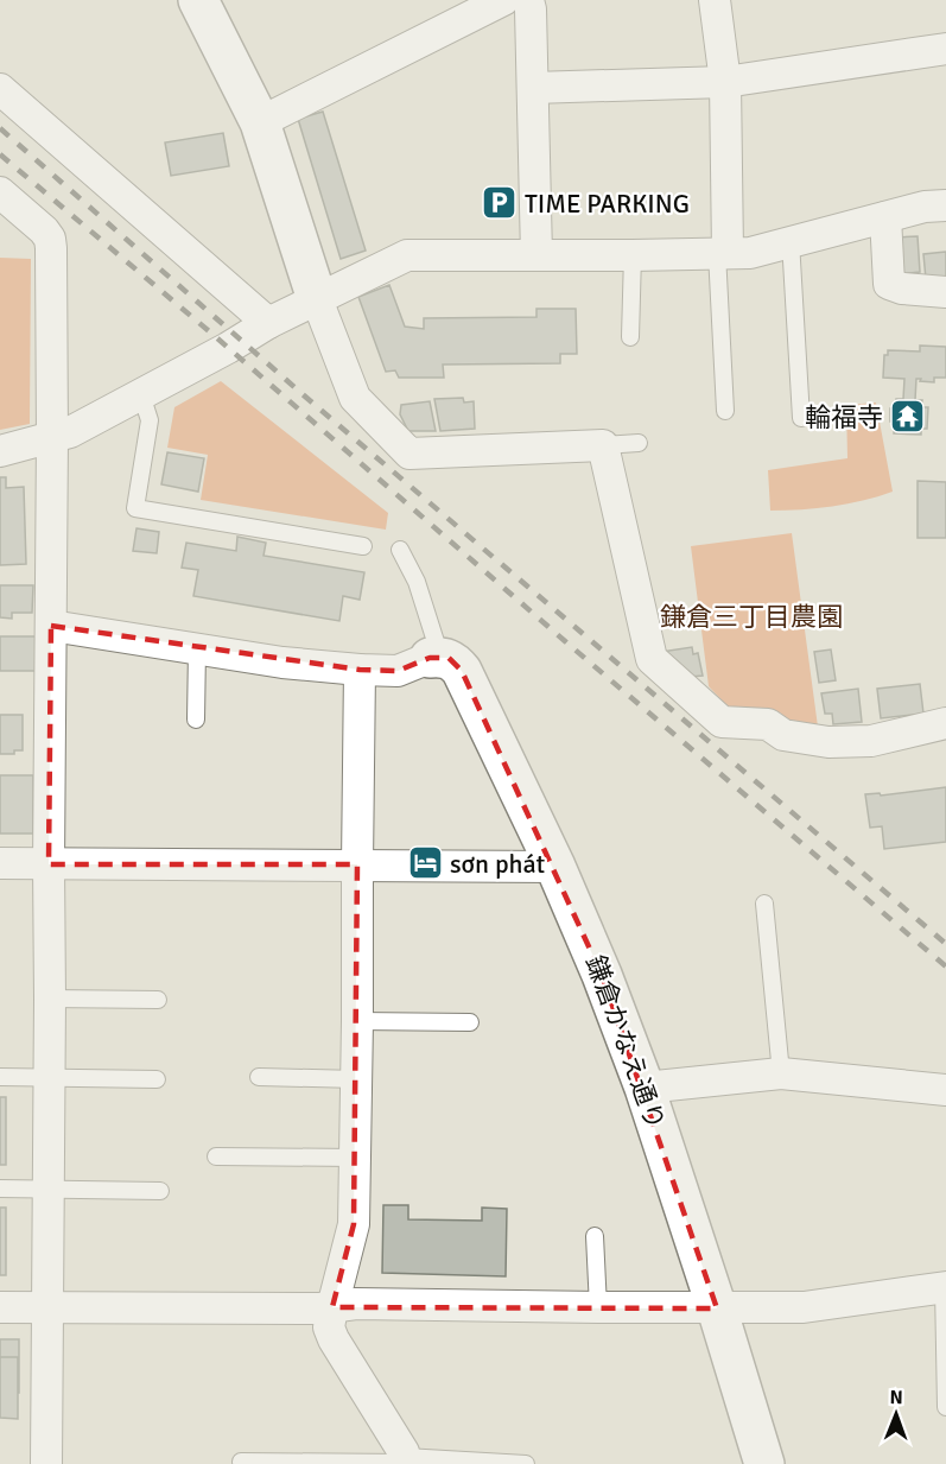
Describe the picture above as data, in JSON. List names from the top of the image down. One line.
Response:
{"streets":{"street":["鎌倉かなえ通り"]},"parks":["鎌倉三丁目農園"],"places":{"parking":["TIME PARKING"],"temple":["輪福寺"],"hotel":["sơn phát"]},"north":"top"}
